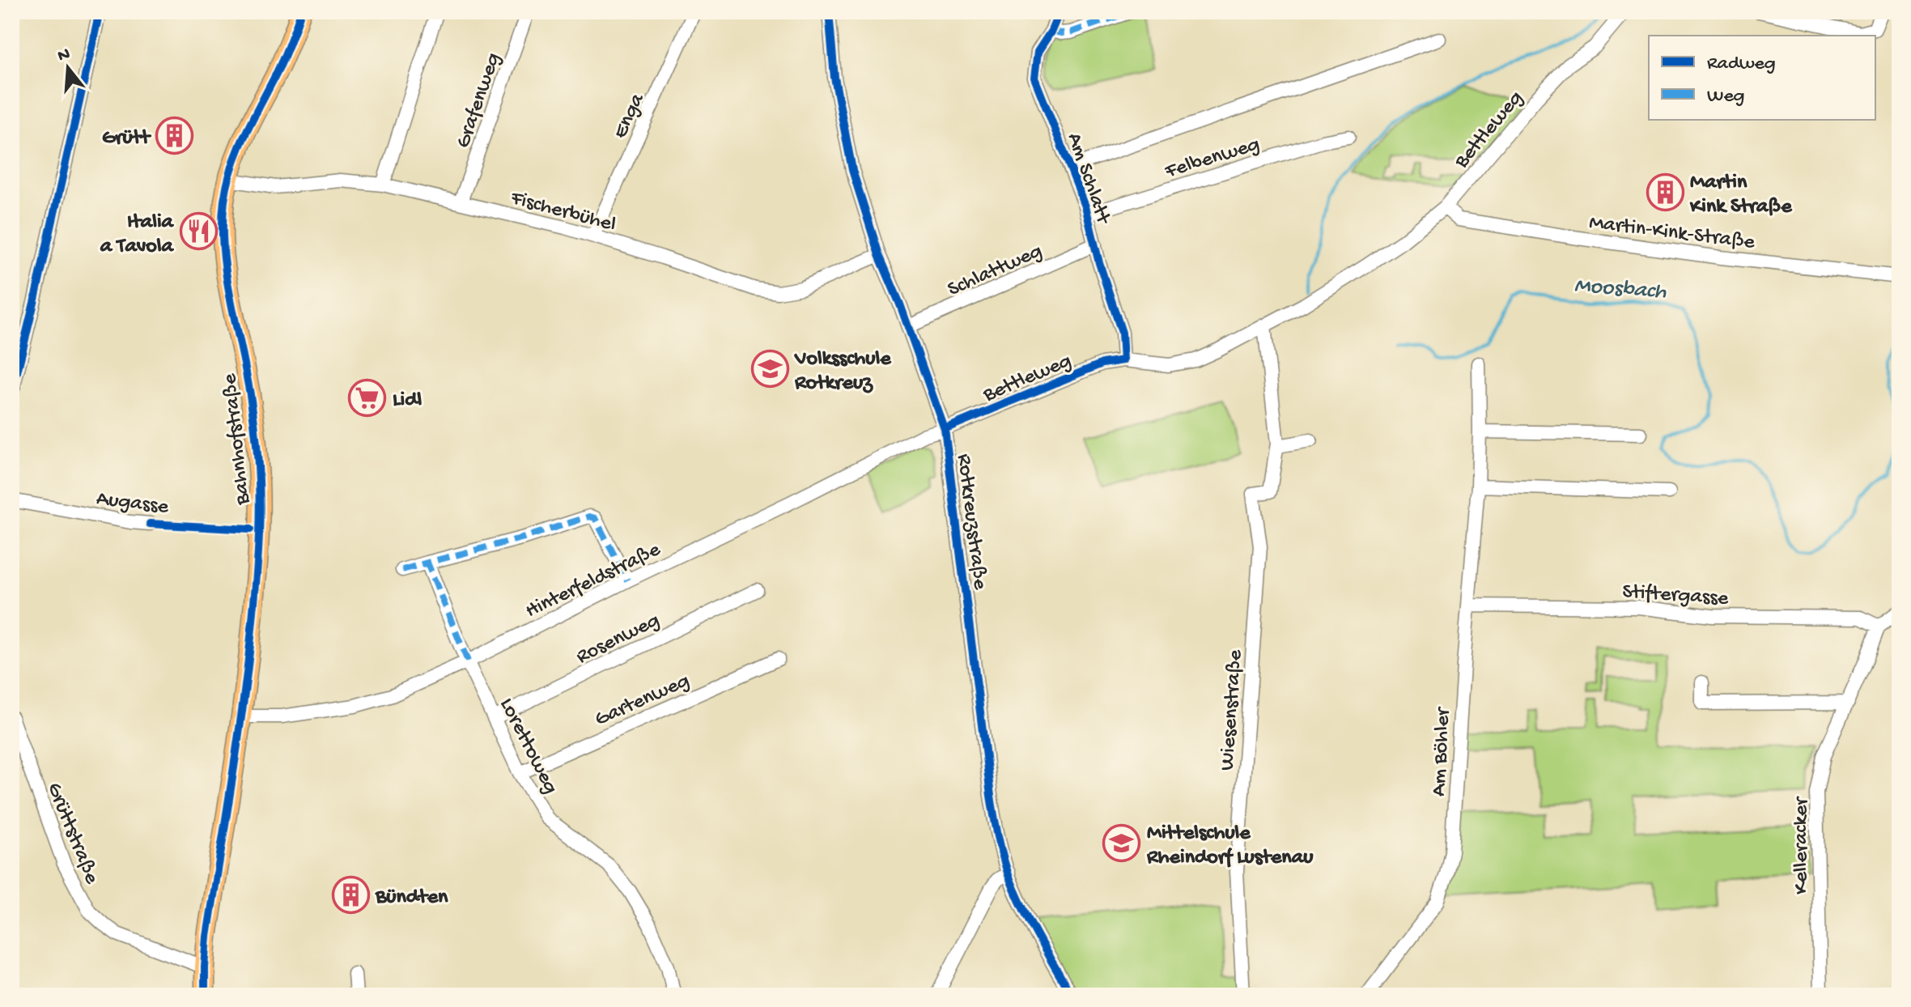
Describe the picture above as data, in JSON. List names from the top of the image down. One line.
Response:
{"streets":{"main road":["Bahnhofstraße"],"street":["Grafenweg","Enga","Bettleweg","Felbenweg","Am Schlatt","Fischerbühel","Martin-Kink-Straße","Schlattweg","Augasse","Rotkreuzstraße","Hinterfeldstraße","Stiftergasse","Rosenweg","Gartenweg","Wiesenstraße","Lorettoweg","Am Böhler","Grüttstraße","Kelleracker"]},"crossings":[["Grafenweg","Fischerbühel"],["Enga","Fischerbühel"],["Bettleweg","Am Schlatt"],["Bettleweg","Martin-Kink-Straße"],["Bettleweg","Rotkreuzstraße"],["Bettleweg","Hinterfeldstraße"],["Bettleweg","Wiesenstraße"],["Felbenweg","Am Schlatt"],["Am Schlatt","Schlattweg"],["Fischerbühel","Bahnhofstraße"],["Fischerbühel","Rotkreuzstraße"],["Schlattweg","Rotkreuzstraße"],["Bahnhofstraße","Hinterfeldstraße"],["Bahnhofstraße","Grüttstraße"],["Rotkreuzstraße","Hinterfeldstraße"],["Hinterfeldstraße","Lorettoweg"],["Stiftergasse","Am Böhler"],["Stiftergasse","Kelleracker"],["Rosenweg","Lorettoweg"],["Gartenweg","Lorettoweg"]],"water":["Moosbach"],"places":{"building":["Grütt","Martin Kink Straße","Bündten"],"restaurant":["Italia a Tavola"],"school or university":["Volksschule Rotkreuz","Mittelschule Rheindorf Lustenau"],"supermarket":["Lidl"]},"legend":["Radweg","Weg"],"north":"top"}
